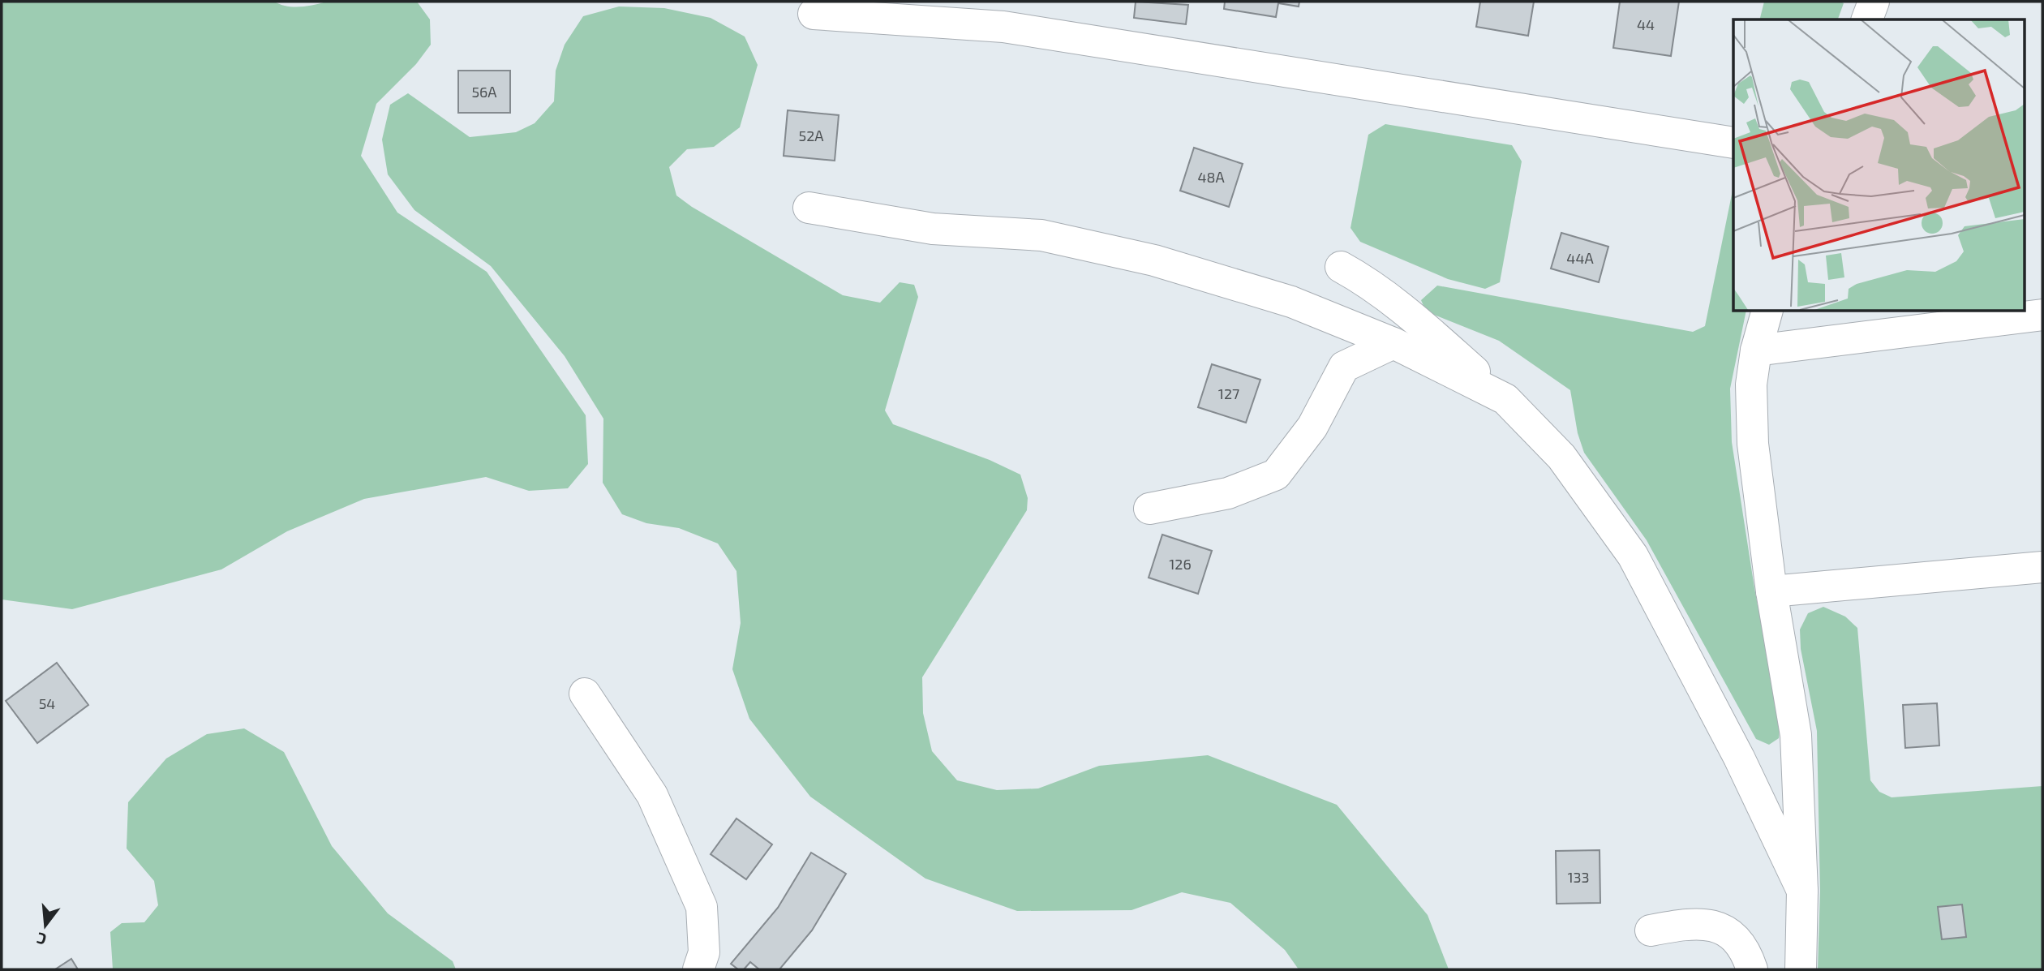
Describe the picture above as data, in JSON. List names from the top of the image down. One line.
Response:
{"house_numbers":["44","56А","52А","48А","44А","127","126","54","133"],"north":"bottom"}
